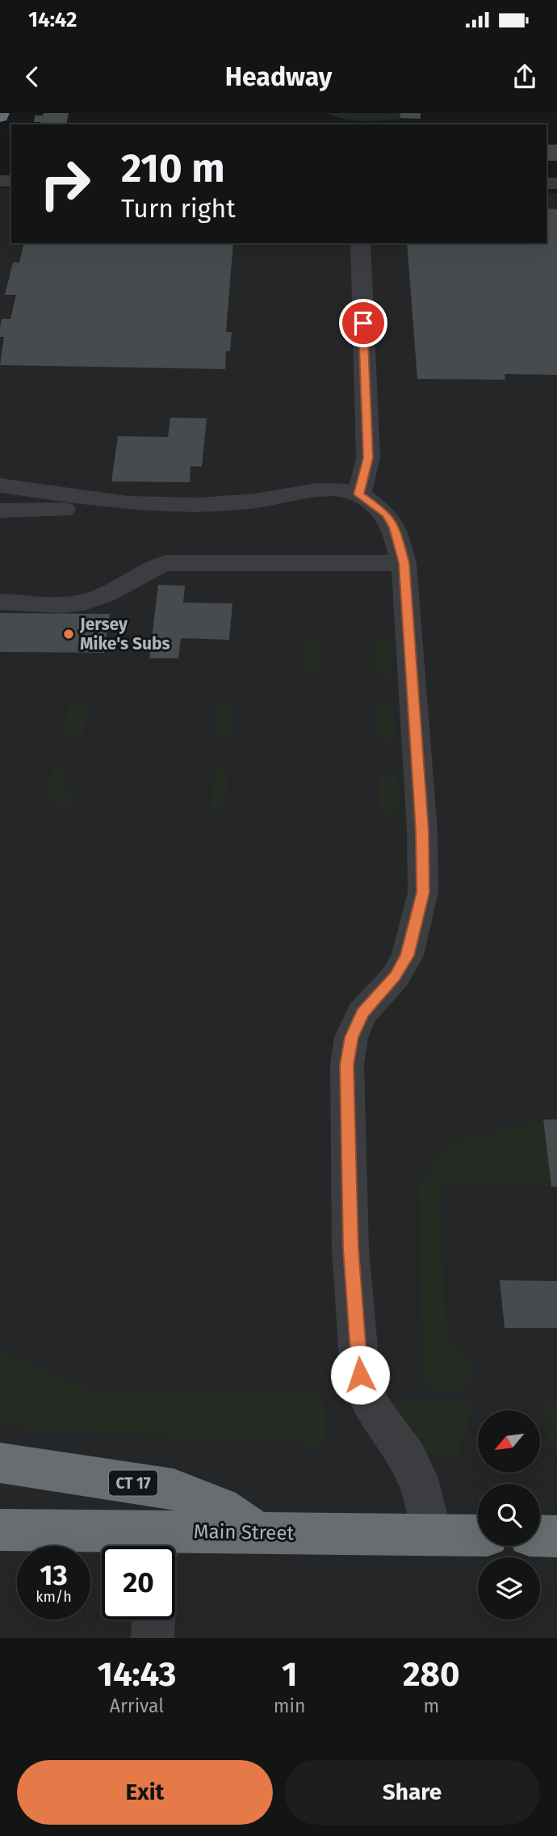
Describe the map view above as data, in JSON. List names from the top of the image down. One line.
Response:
{"streets":{"highway":["CT 17","Main Street"]},"crossings":[["CT 17","Main Street"]],"places":["Jersey Mike's Subs"],"north":"bottom left","page":{"status":"14:42","header":"Headway","turn":["210 m","Turn right"],"speed":"13 km/h","limit":"20","eta":["14:43","Arrival","1","min","280","m"],"buttons":["Exit","Share"]}}
